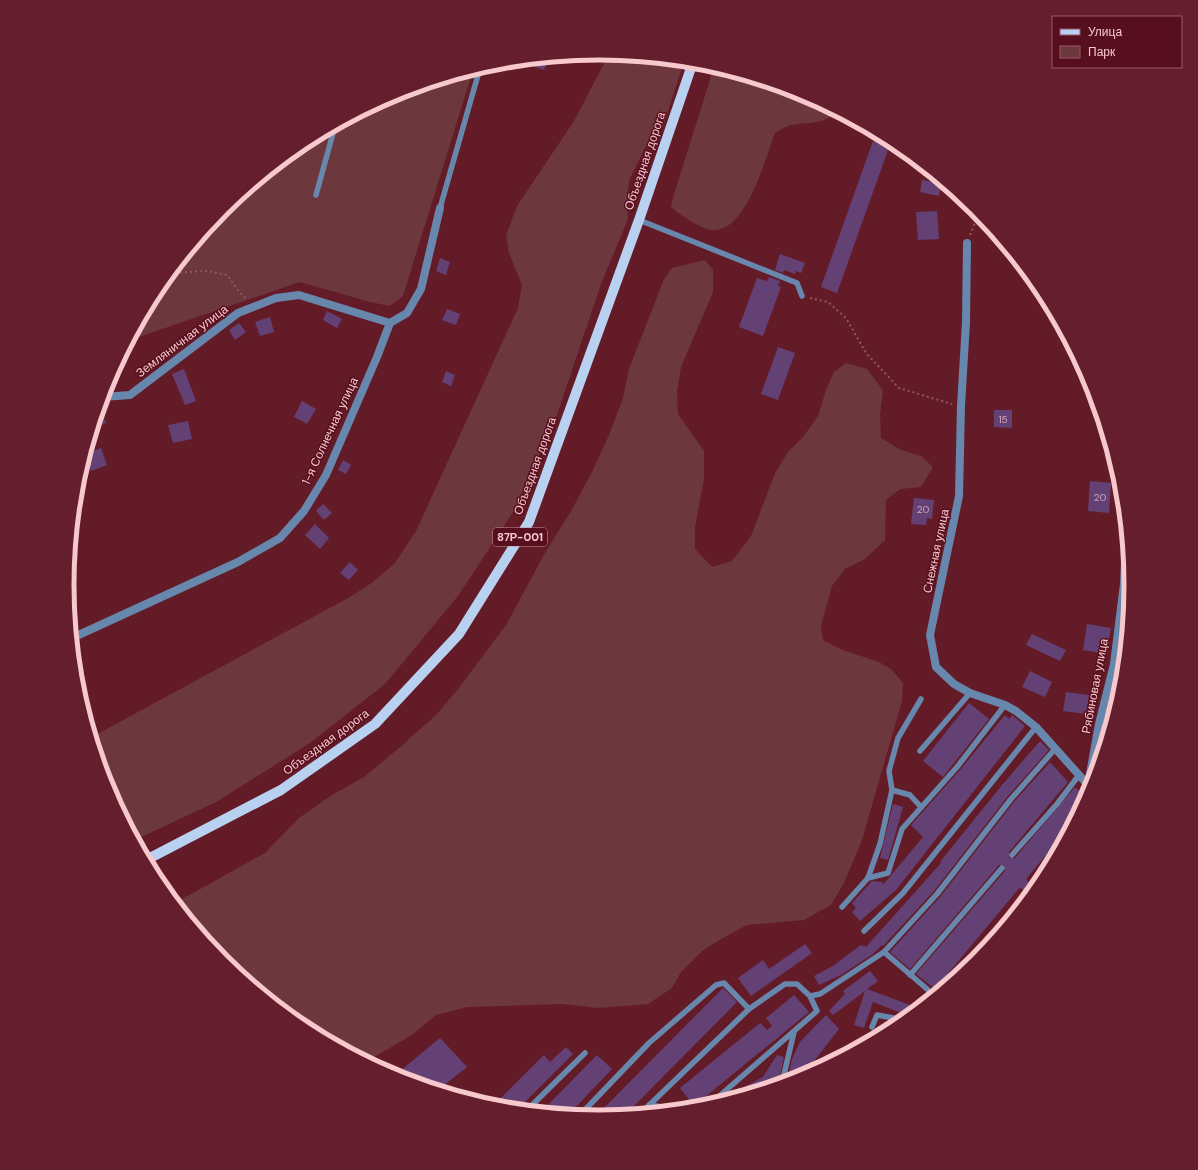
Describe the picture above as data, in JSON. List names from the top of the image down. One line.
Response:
{"streets":{"main road":["Объездная дорога","87Р-001"],"street":["Земляничная улица","1-я Солнечная улица","Снежная улица","Рябиновая улица"]},"crossings":[["Земляничная улица","1-я Солнечная улица"]],"house_numbers":["15","20","20"],"legend":["Улица","Парк"]}
